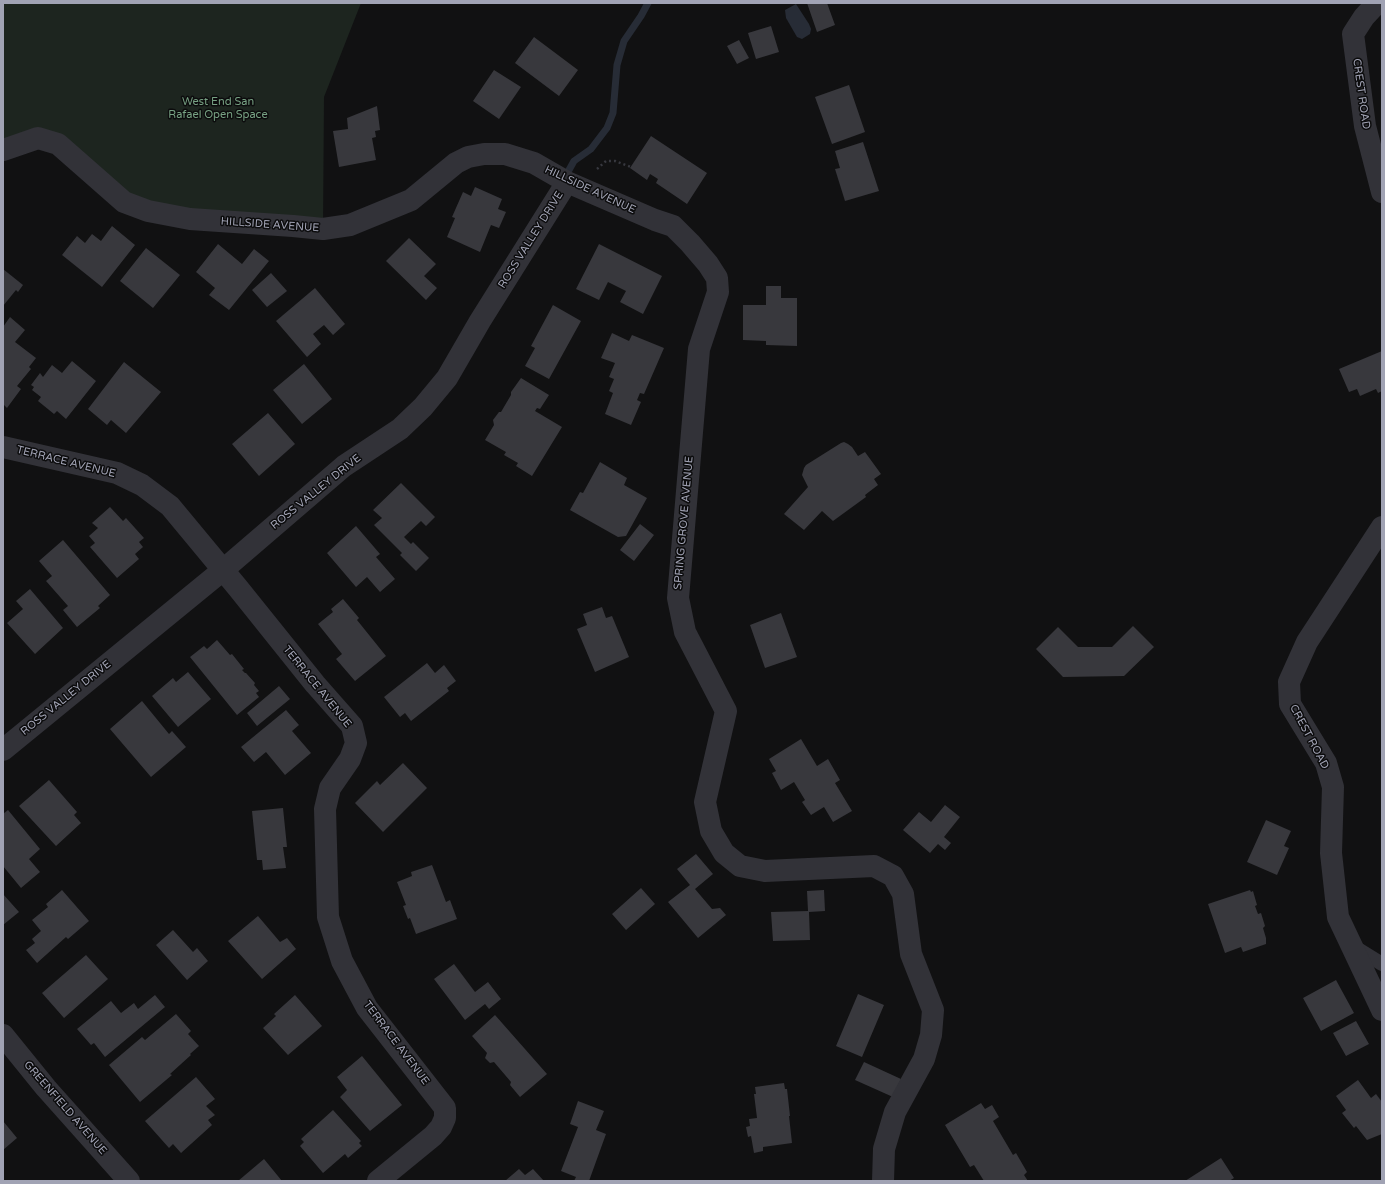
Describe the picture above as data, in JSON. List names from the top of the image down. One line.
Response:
{"streets":{"street":["CREST ROAD","HILLSIDE AVENUE","ROSS VALLEY DRIVE","TERRACE AVENUE","SPRING GROVE AVENUE","GREENFIELD AVENUE"]},"crossings":[["HILLSIDE AVENUE","ROSS VALLEY DRIVE"],["HILLSIDE AVENUE","SPRING GROVE AVENUE"],["ROSS VALLEY DRIVE","TERRACE AVENUE"]],"parks":["West End San Rafael Open Space"]}
